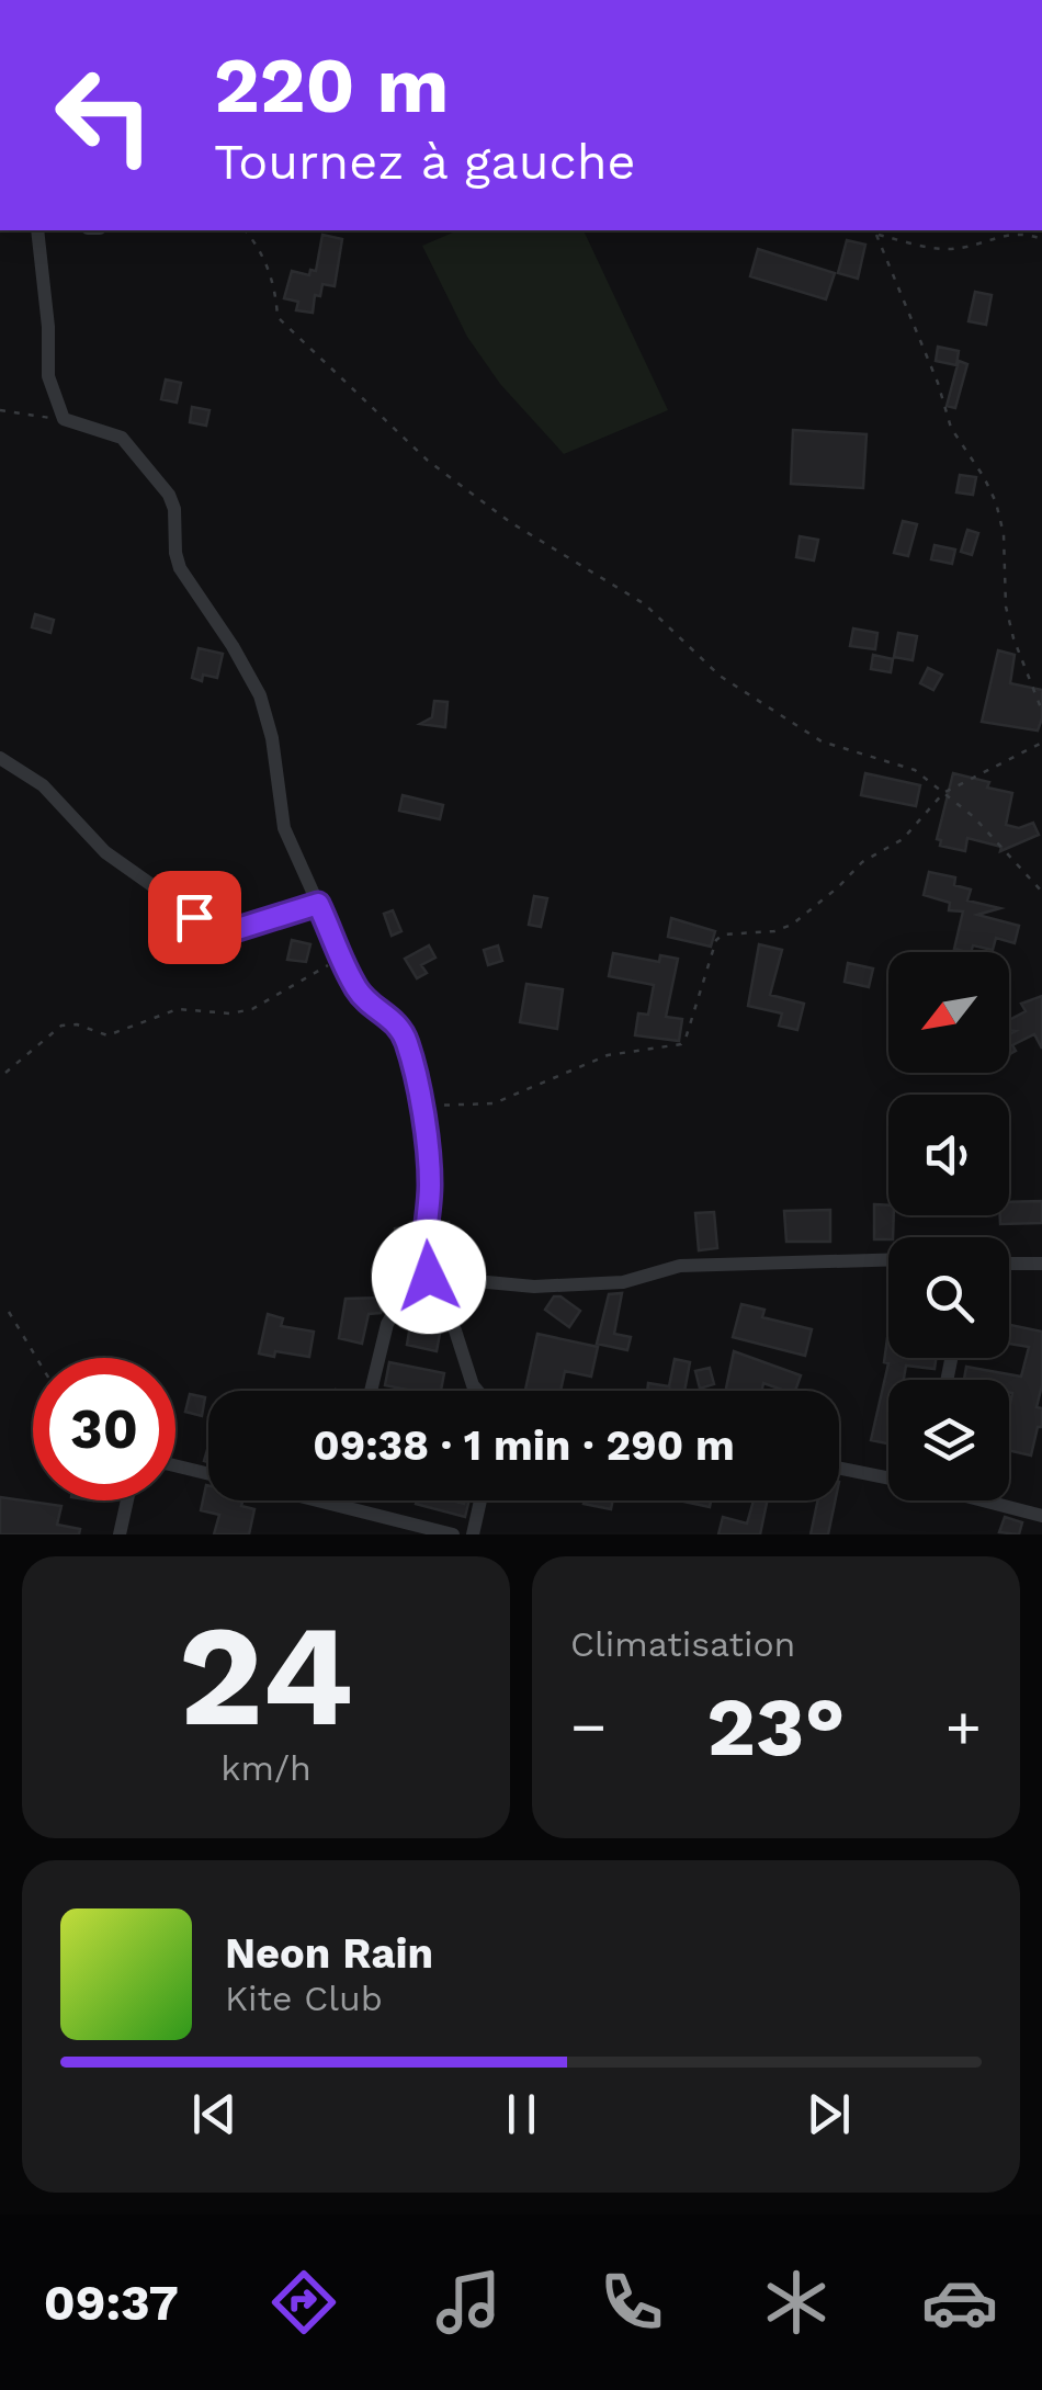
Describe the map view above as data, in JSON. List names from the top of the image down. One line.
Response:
{"north":"bottom left","page":{"turn":["220 m","Tournez à gauche"],"limit":"30","trip":"09:38 · 1 min · 290 m","tile":[["24","km/h"],"Climatisation"],"heat":["−","23°","+"],"song":["Neon Rain","Kite Club"],"tabs":"09:37"}}
